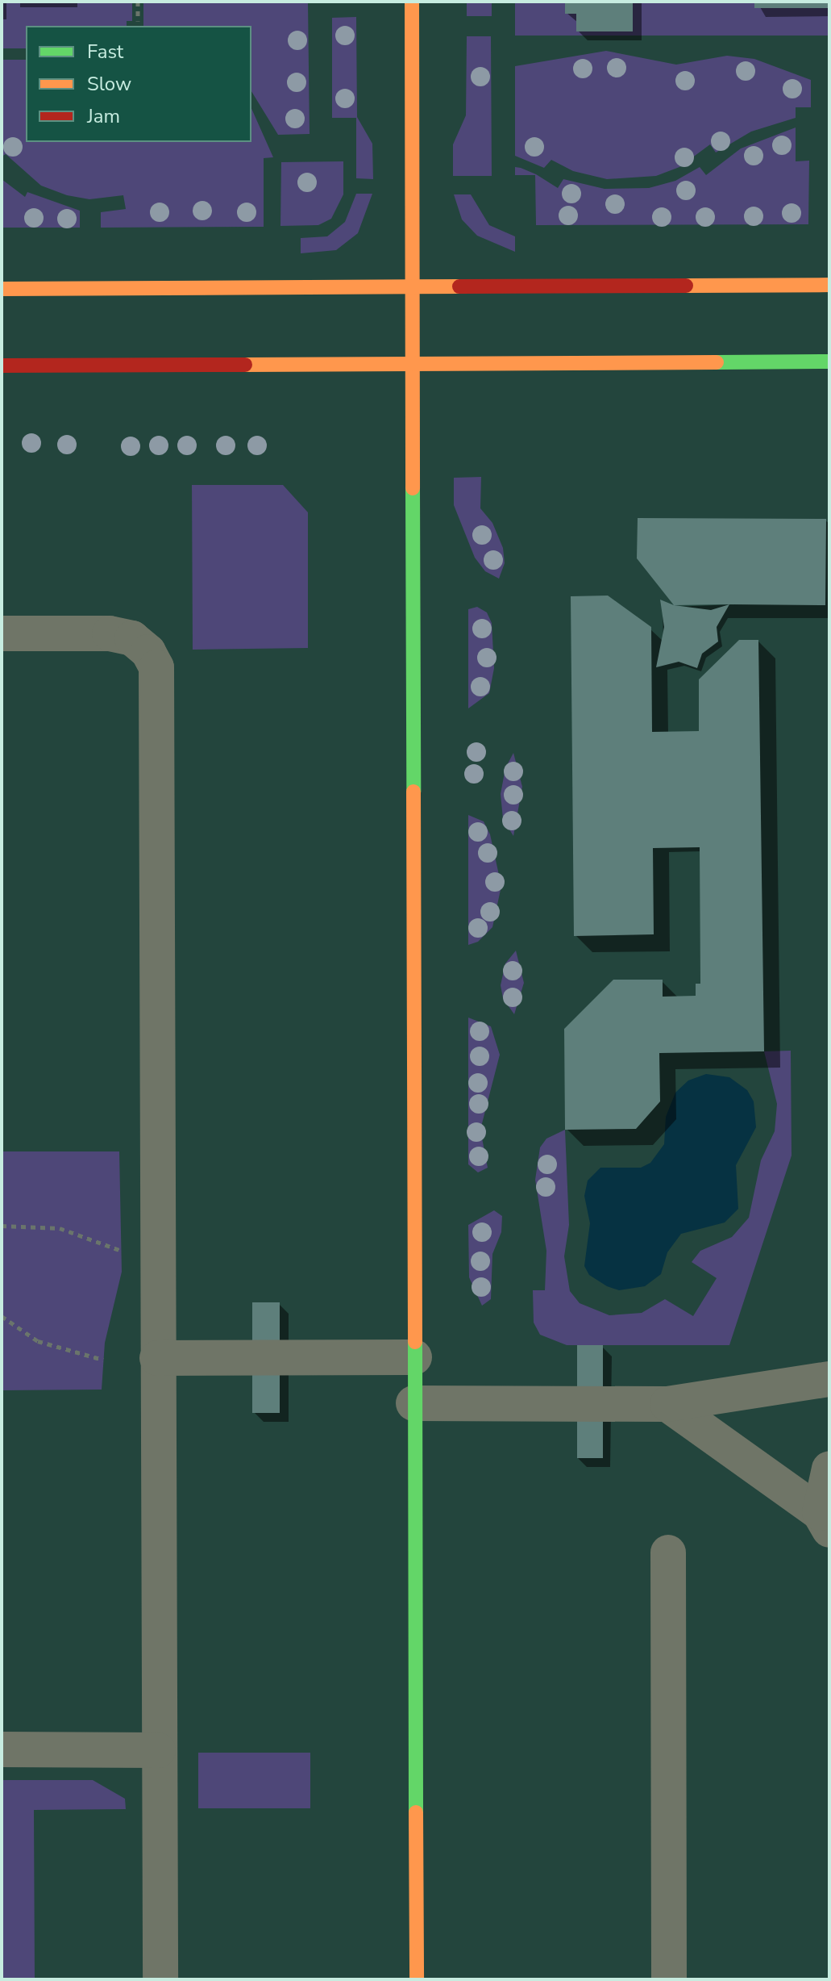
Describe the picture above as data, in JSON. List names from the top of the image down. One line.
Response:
{"legend":["Fast","Slow","Jam"]}
